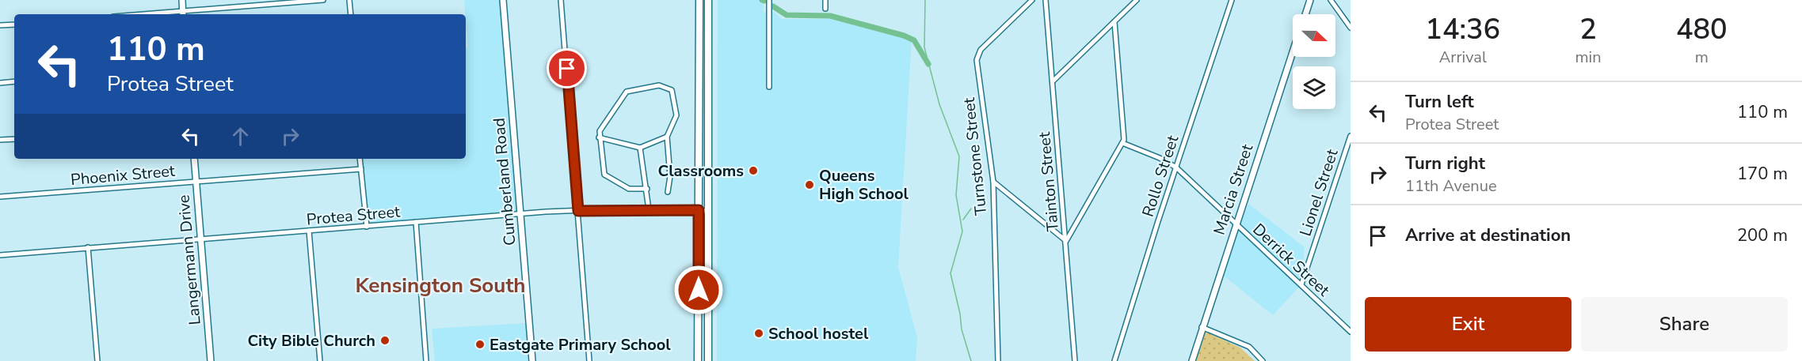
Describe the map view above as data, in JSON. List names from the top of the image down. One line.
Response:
{"streets":{"main road":["Cumberland Road","Marcia Street","Langermann Drive"],"street":["Turnstone Street","Phoenix Street","Rollo Street","Tainton Street","Lionel Street","Protea Street","Derrick Street"]},"crossings":[["Phoenix Street","Langermann Drive"],["Rollo Street","Derrick Street"],["Cumberland Road","Protea Street"],["Marcia Street","Derrick Street"],["Lionel Street","Derrick Street"],["Protea Street","Langermann Drive"]],"districts":["Kensington South"],"places":["Classrooms","Queens High School","School hostel","City Bible Church","Eastgate Primary School"],"north":"right","page":{"eta":["14:36","Arrival","2","min","480","m"],"turn":["110 m","Protea Street"],"list":[{"name":"Turn left","note":"Protea Street","value":"110 m"},{"name":"Turn right","note":"11th Avenue","value":"170 m"},{"name":"Arrive at destination","value":"200 m"}],"buttons":["Exit","Share"]}}
